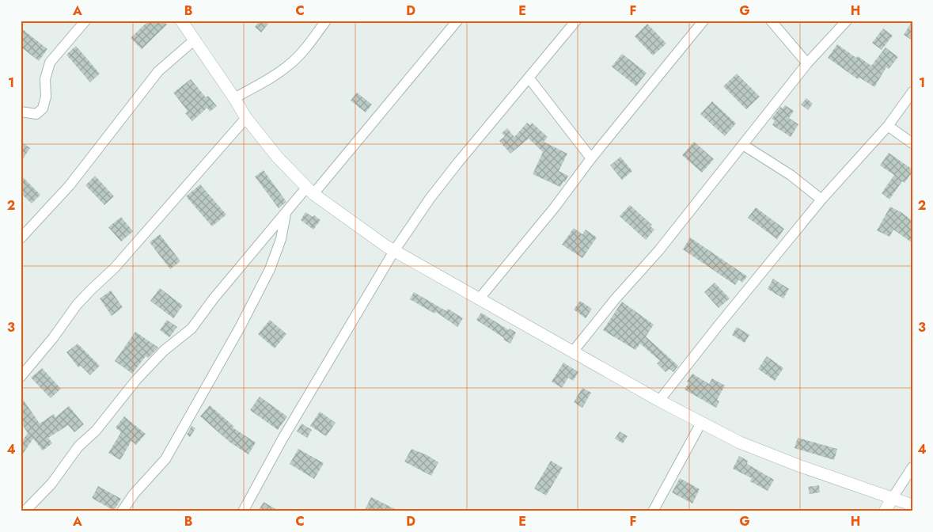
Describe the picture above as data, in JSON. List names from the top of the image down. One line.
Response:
{"grid":{"columns":["A","B","C","D","E","F","G","H"],"rows":["1","2","3","4"]}}
